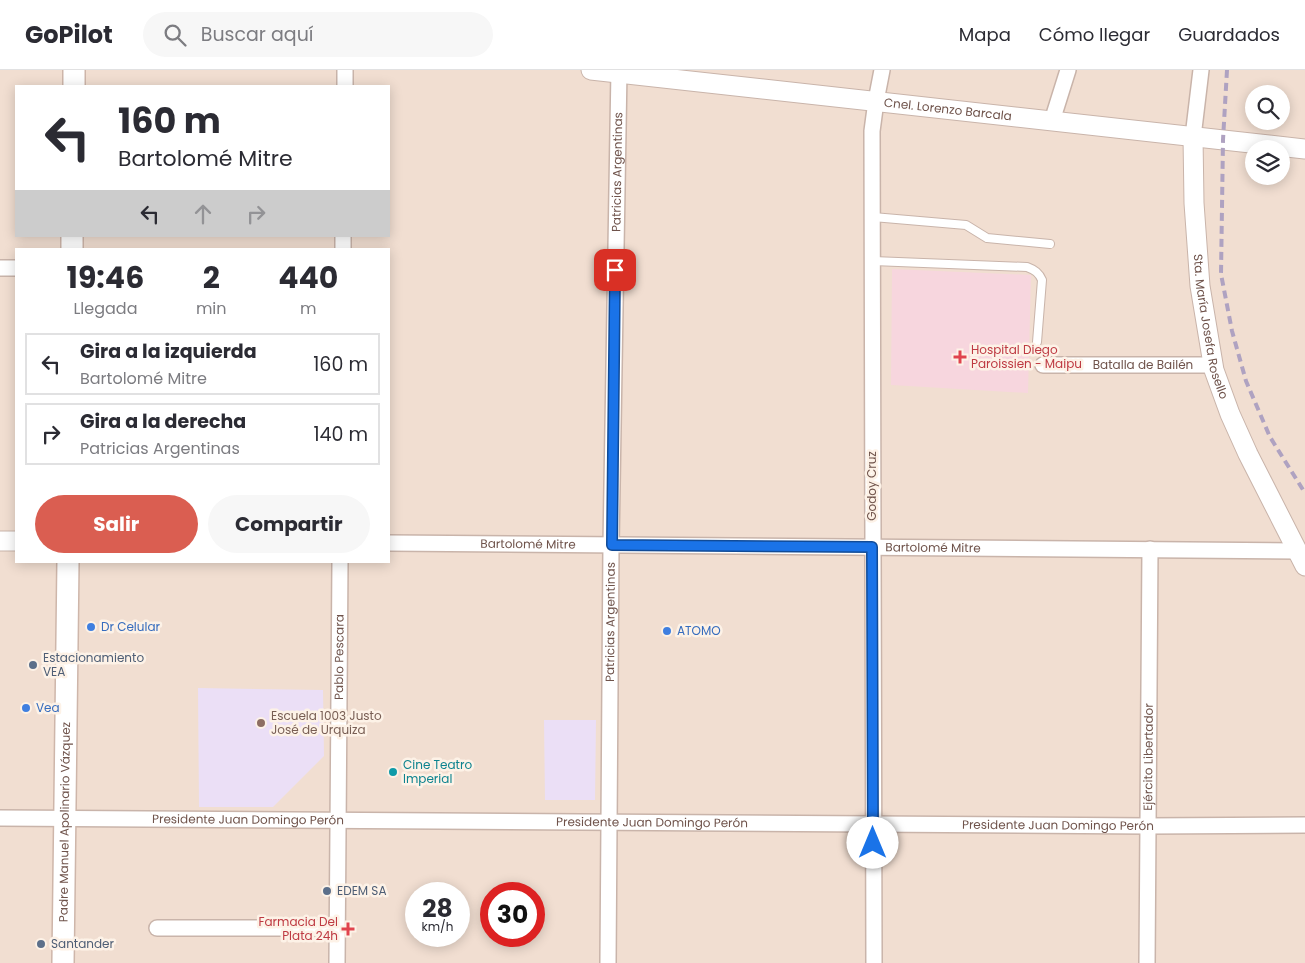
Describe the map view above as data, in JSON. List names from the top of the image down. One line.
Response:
{"streets":{"main road":["Padre Manuel Apolinario Vázquez"],"street":["Cnel. Lorenzo Barcala","Patricias Argentinas","Sta. María Josefa Rosello","Batalla de Bailén","Godoy Cruz","Bartolomé Mitre","Pablo Pescara","Ejército Libertador","Presidente Juan Domingo Perón"]},"crossings":[["Cnel. Lorenzo Barcala","Patricias Argentinas"],["Cnel. Lorenzo Barcala","Sta. María Josefa Rosello"],["Cnel. Lorenzo Barcala","Godoy Cruz"],["Patricias Argentinas","Bartolomé Mitre"],["Patricias Argentinas","Presidente Juan Domingo Perón"],["Sta. María Josefa Rosello","Batalla de Bailén"],["Sta. María Josefa Rosello","Bartolomé Mitre"],["Godoy Cruz","Bartolomé Mitre"],["Godoy Cruz","Presidente Juan Domingo Perón"],["Bartolomé Mitre","Ejército Libertador"],["Pablo Pescara","Presidente Juan Domingo Perón"],["Ejército Libertador","Presidente Juan Domingo Perón"],["Presidente Juan Domingo Perón","Padre Manuel Apolinario Vázquez"]],"places":{"health":["Hospital Diego Paroissien - Maipu","Farmacia Del Plata 24h"],"other":["Dr Celular","ATOMO","Estacionamiento VEA","Vea","Escuela 1003 Justo José de Urquiza","Cine Teatro Imperial","EDEM SA","Santander"]},"page":{"header":"GoPilot","search":"Buscar aquí","nav":["Mapa","Cómo llegar","Guardados"],"turn":["160 m","Bartolomé Mitre"],"eta":["19:46","Llegada","2","min","440","m"],"list":[{"name":"Gira a la izquierda","note":"Bartolomé Mitre","value":"160 m"},{"name":"Gira a la derecha","note":"Patricias Argentinas","value":"140 m"}],"buttons":["Salir","Compartir"],"speed":"28 km/h","limit":"30"}}
